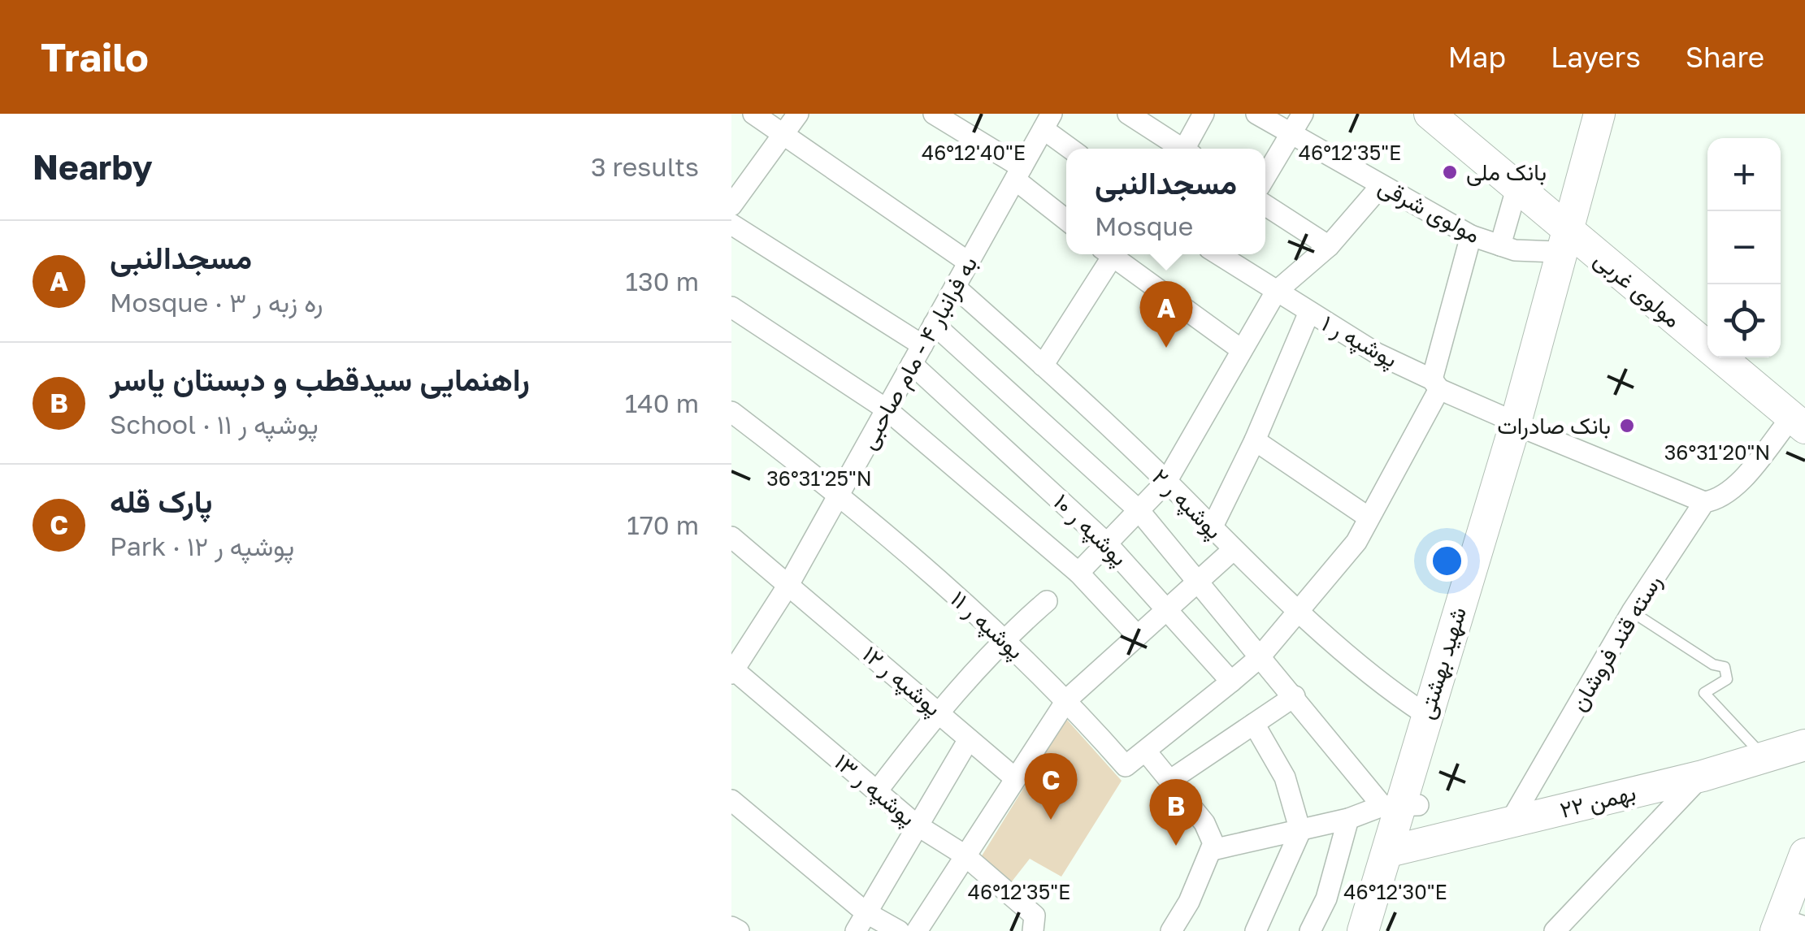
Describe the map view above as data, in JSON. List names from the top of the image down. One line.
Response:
{"streets":{"main road":["مولوی غربی","شهید بهشتی","۲۲ بهمن"],"street":["مولوی شرقی","۱ پوشپه ر","به فرانبار ۴ - مام صاحبی","پوشپه ر ۲","پوشپه ر ۱۰","پوشپه ر ۱۱","رسته قند فروشان","پوشپه ر ۱۲","پوشپه ر ۱۳"]},"crossings":[["مولوی شرقی","مولوی غربی"],["مولوی شرقی","شهید بهشتی"],["مولوی غربی","رسته قند فروشان"],["مولوی غربی","شهید بهشتی"],["۱ پوشپه ر","رسته قند فروشان"],["۱ پوشپه ر","شهید بهشتی"],["به فرانبار ۴ - مام صاحبی","پوشپه ر ۲"],["به فرانبار ۴ - مام صاحبی","پوشپه ر ۱۰"],["به فرانبار ۴ - مام صاحبی","پوشپه ر ۱۱"],["به فرانبار ۴ - مام صاحبی","پوشپه ر ۱۲"],["به فرانبار ۴ - مام صاحبی","پوشپه ر ۱۳"],["پوشپه ر ۲","شهید بهشتی"],["رسته قند فروشان","۲۲ بهمن"],["شهید بهشتی","۲۲ بهمن"]],"places":["بانک ملی","بانک صادرات"],"page":{"header":"Trailo","nav":["Map","Layers","Share"],"heading":["Nearby","3 results"],"map_buttons":["+","−"],"popup":["مسجدالنبی","Mosque"],"list":[{"mark":"A","name":"مسجدالنبی","note":"Mosque · ره زبه ر ۳","value":"130 m"},{"mark":"B","name":"راهنمایی سیدقطب و دبستان یاسر","note":"School · پوشپه ر ۱۱","value":"140 m"},{"mark":"C","name":"پارک قله","note":"Park · پوشپه ر ۱۲","value":"170 m"}],"pins":["A","C","B"]},"coordinates":["46°12'35\"E","46°12'40\"E","36°31'20\"N","36°31'25\"N","46°12'30\"E"]}
